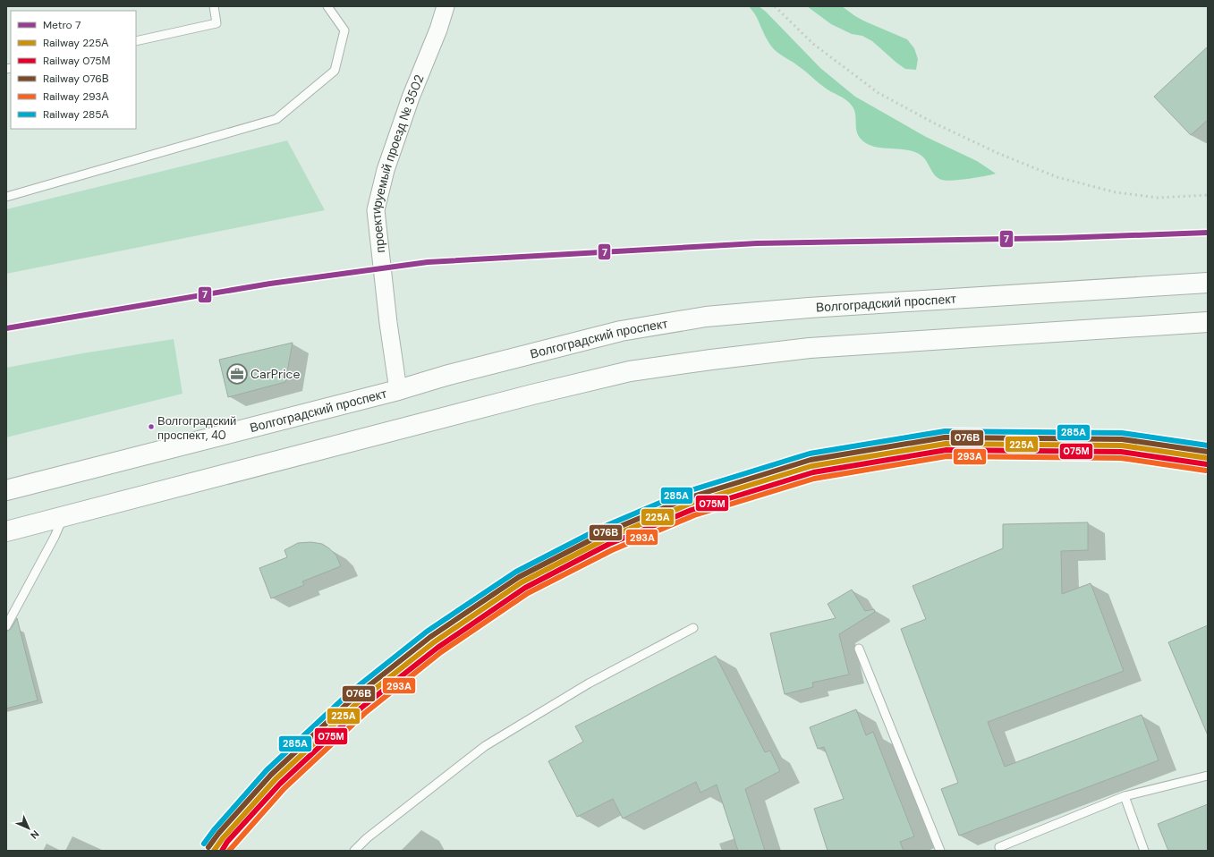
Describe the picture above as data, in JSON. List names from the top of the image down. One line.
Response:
{"streets":{"main road":["Волгоградский проспект"],"street":["проектируемый проезд № 3502"]},"crossings":[["проектируемый проезд № 3502","Волгоградский проспект"]],"places":{"office":["CarPrice"],"other":["Волгоградский проспект, 40"]},"lines":["metro line 7","rail line 285А","rail line 076В","rail line 225А","rail line 075М","rail line 293А"],"legend":["Metro 7","Railway 225А","Railway 075М","Railway 076В","Railway 293А","Railway 285А"],"north":"bottom right"}
